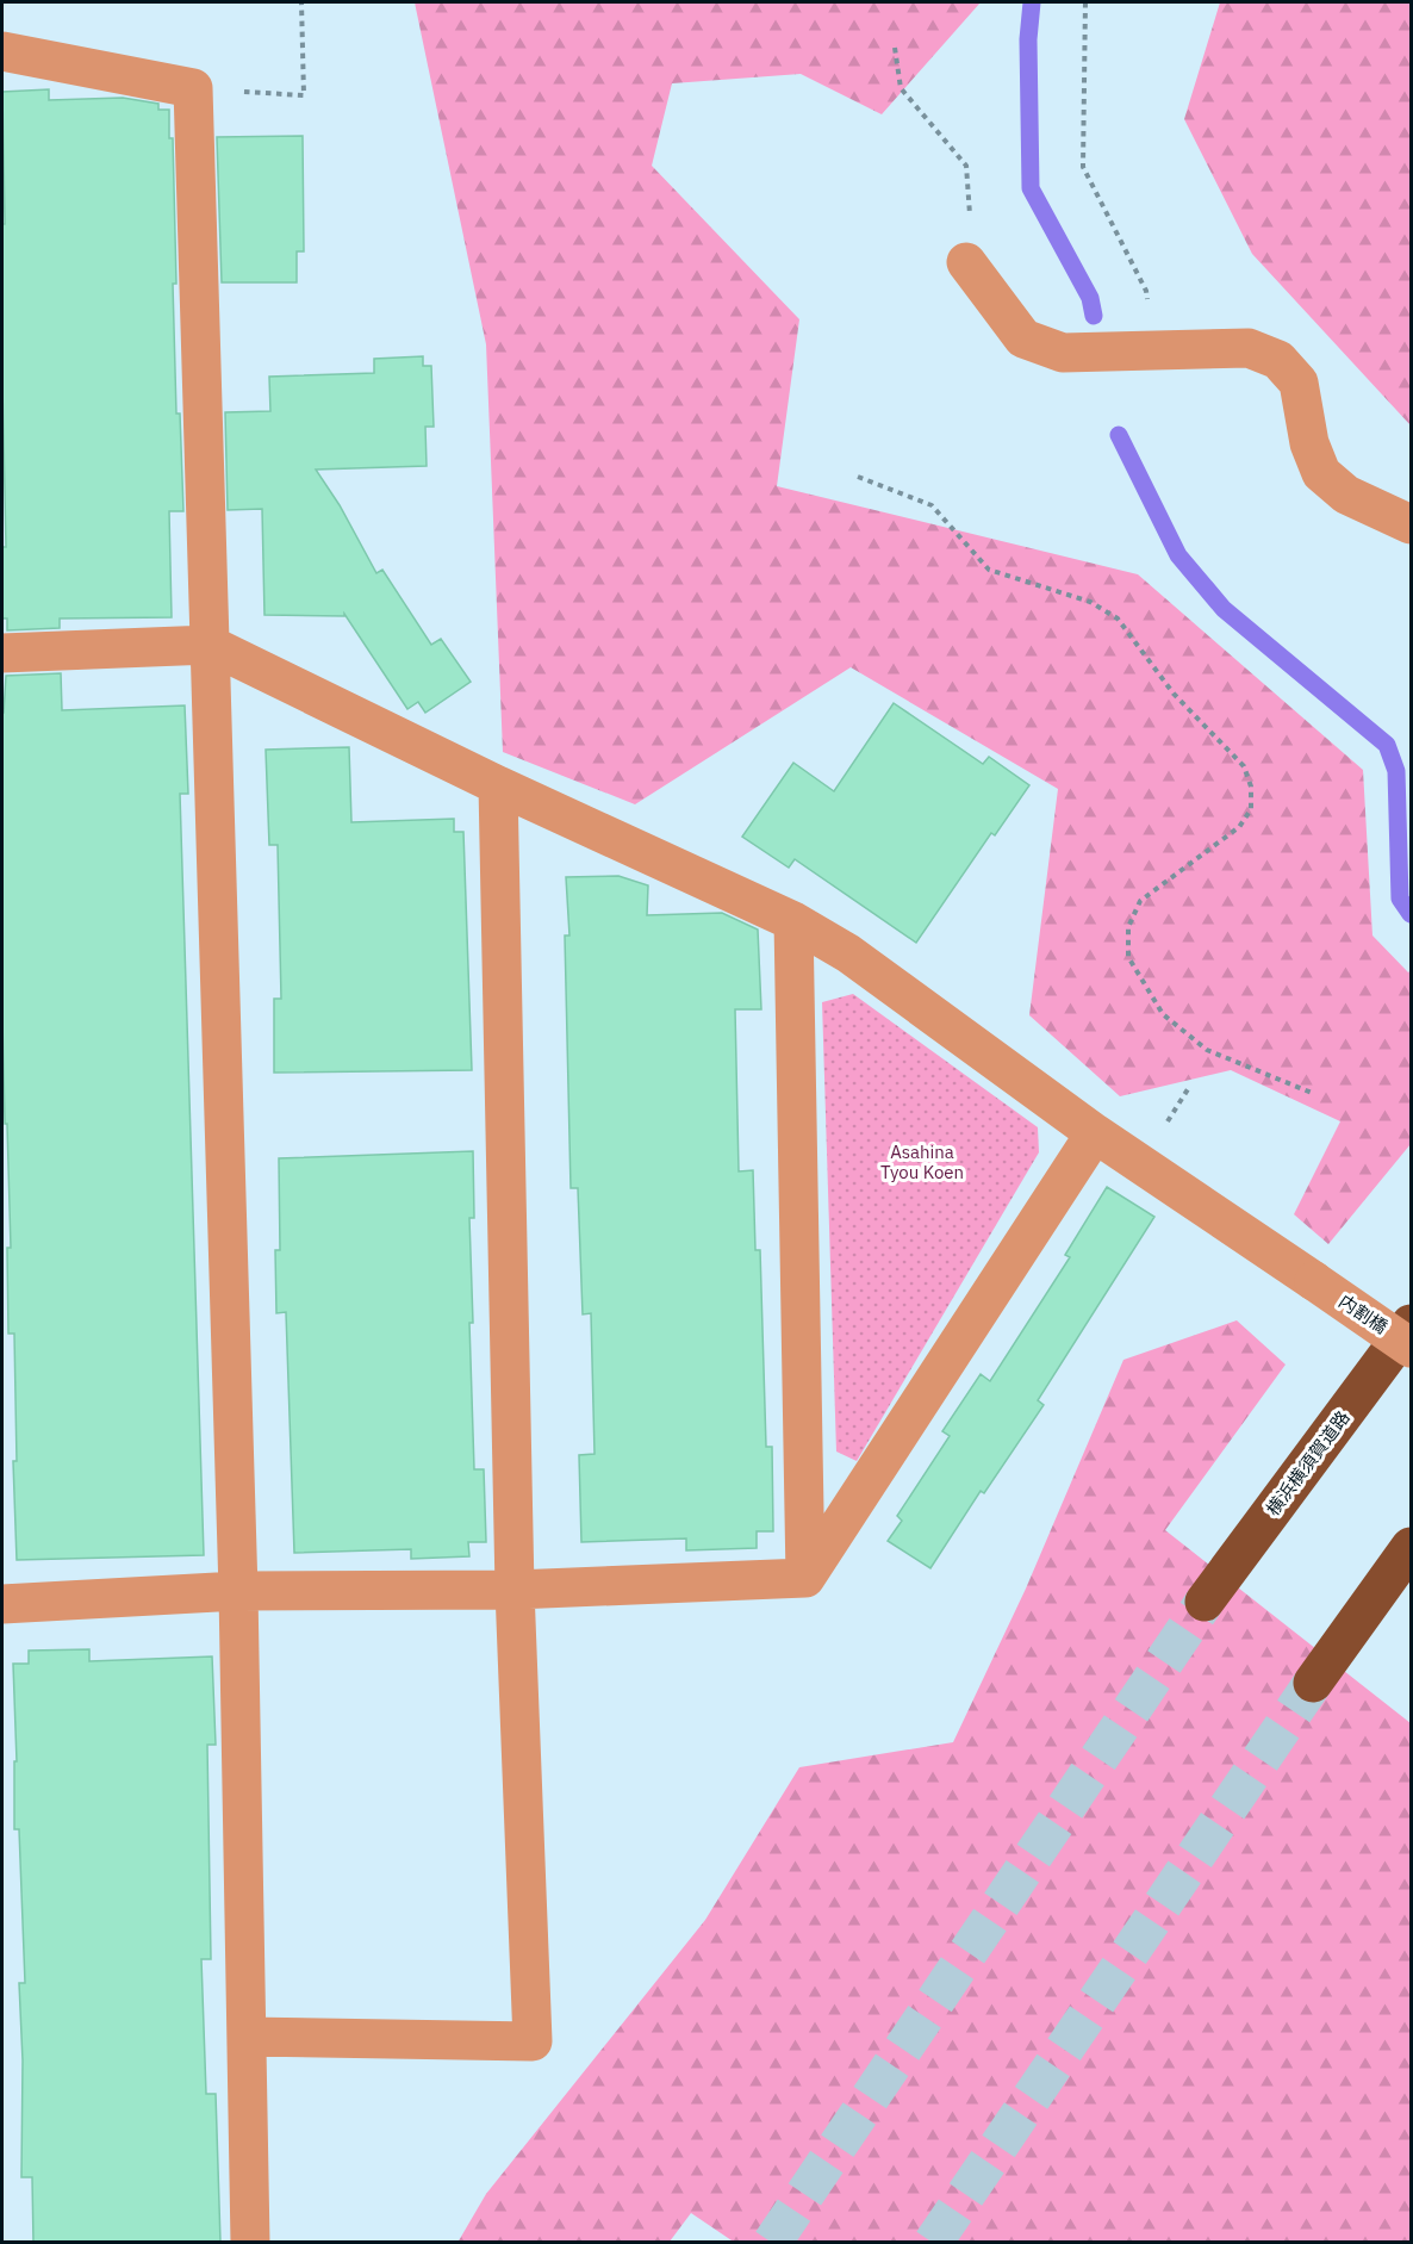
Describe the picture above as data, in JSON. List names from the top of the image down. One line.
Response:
{"streets":{"highway":["横浜横須賀道路"],"street":["内割橋"]},"parks":["Asahina Tyou Koen"]}
